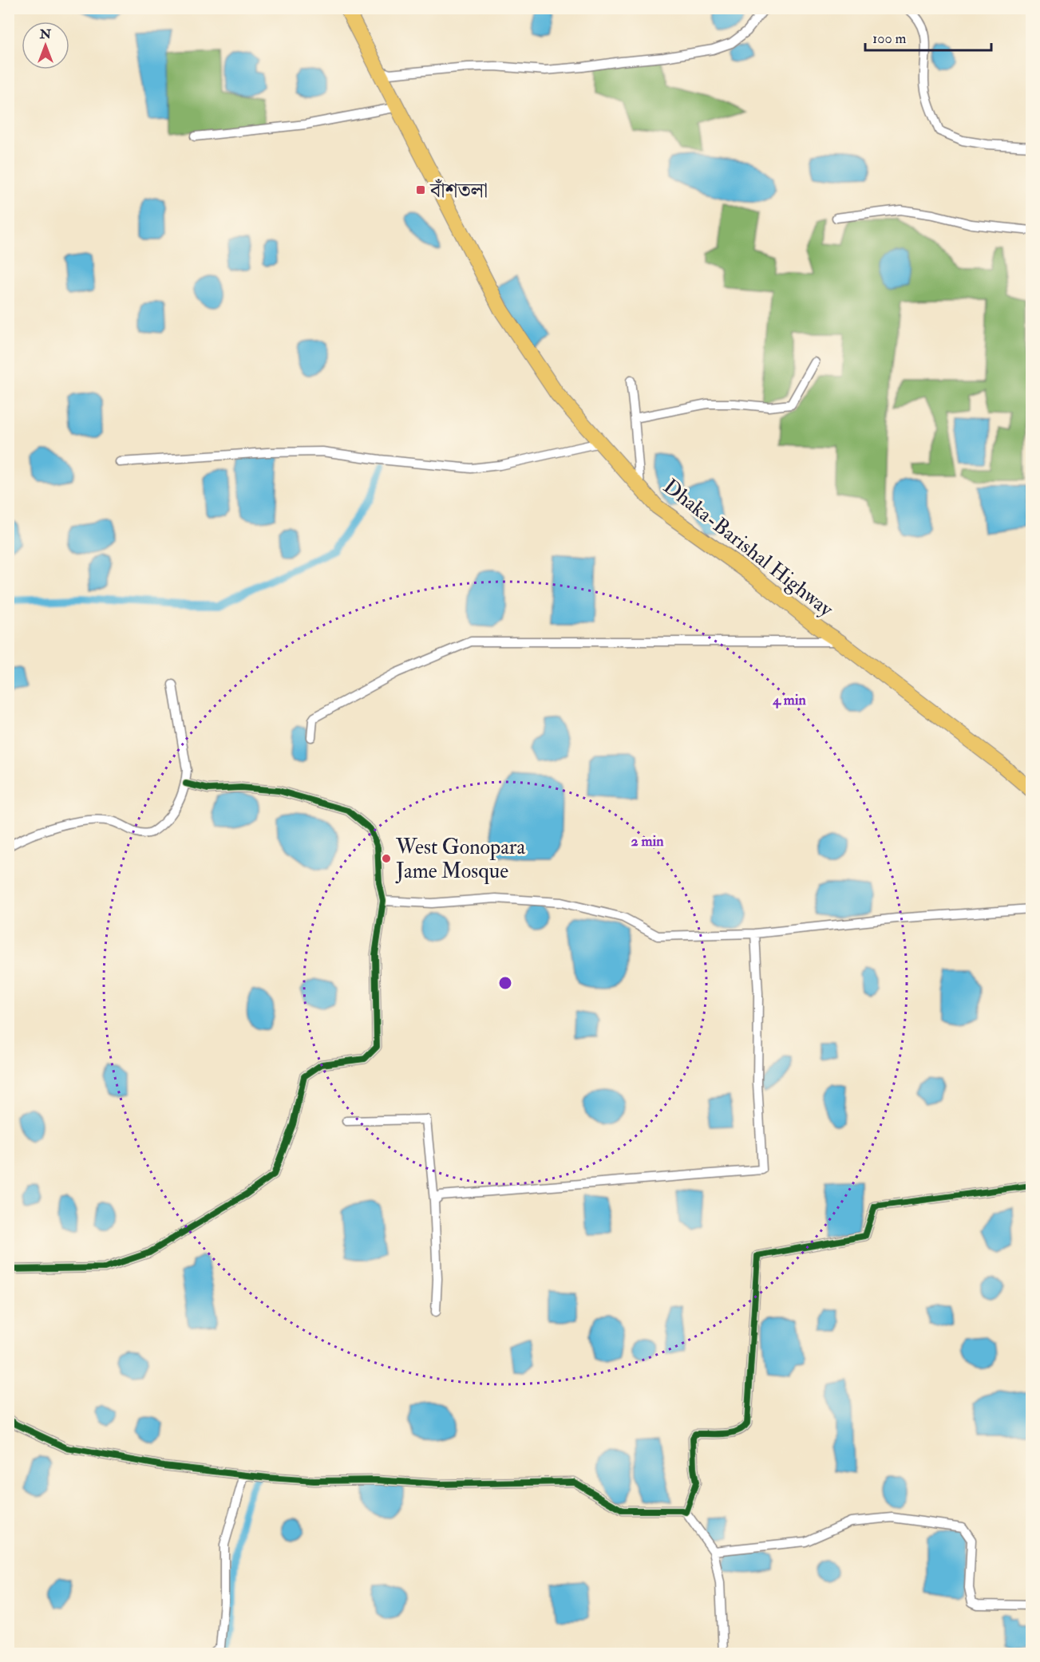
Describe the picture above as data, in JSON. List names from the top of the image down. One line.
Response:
{"streets":{"highway":["Dhaka-Barishal Highway"]},"places":{"transit":["বাঁশতলা"],"other":["West Gonopara Jame Mosque"]},"scale_bar":"100 m","north":"top","rings":["4 min","2 min"]}
